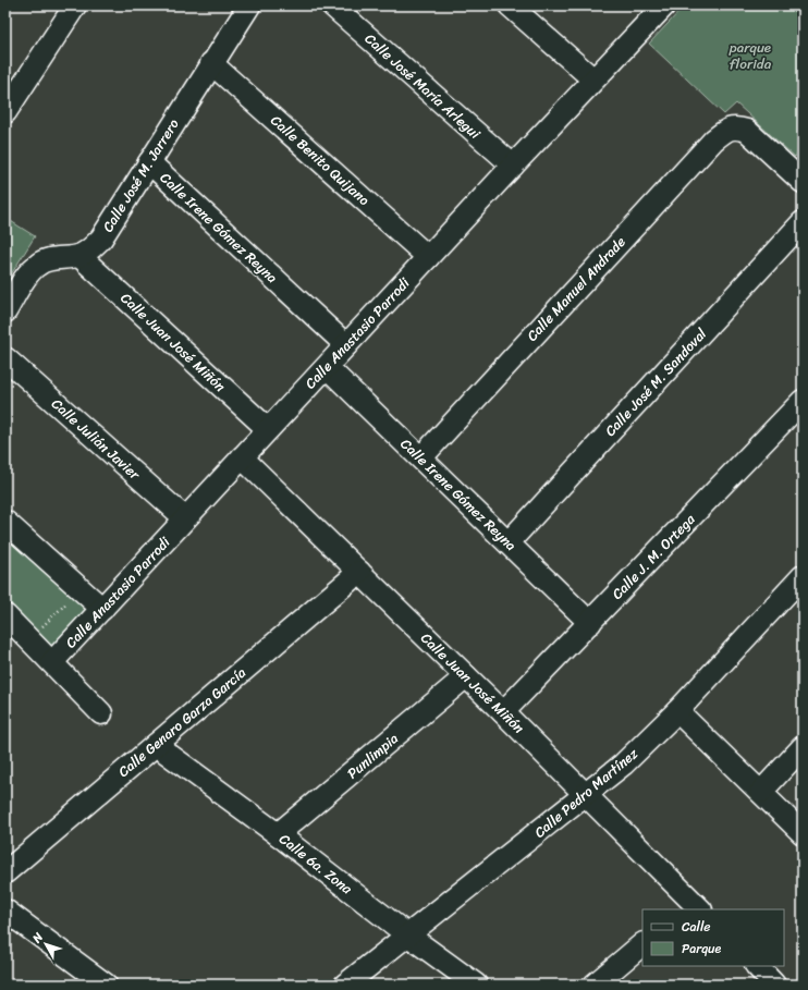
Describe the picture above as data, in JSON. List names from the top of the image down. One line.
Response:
{"streets":{"street":["Calle José María Arlegui","Calle Benito Quijano","Calle José M. Jarrero","Calle Irene Gómez Reyna","Calle Manuel Andrade","Calle Anastasio Parrodi","Calle Juan José Miñón","Calle José M. Sandoval","Calle Julián Javier","Calle J. M. Ortega","Calle Genaro Garza García","Punlimpia","Calle Pedro Martínez","Calle 6a. Zona"]},"crossings":[["Calle José María Arlegui","Calle Anastasio Parrodi"],["Calle Benito Quijano","Calle José M. Jarrero"],["Calle Benito Quijano","Calle Anastasio Parrodi"],["Calle José M. Jarrero","Calle Irene Gómez Reyna"],["Calle José M. Jarrero","Calle Juan José Miñón"],["Calle Irene Gómez Reyna","Calle Manuel Andrade"],["Calle Irene Gómez Reyna","Calle Anastasio Parrodi"],["Calle Irene Gómez Reyna","Calle José M. Sandoval"],["Calle Irene Gómez Reyna","Calle J. M. Ortega"],["Calle Anastasio Parrodi","Calle Juan José Miñón"],["Calle Anastasio Parrodi","Calle Julián Javier"],["Calle Juan José Miñón","Calle J. M. Ortega"],["Calle Juan José Miñón","Calle Genaro Garza García"],["Calle Juan José Miñón","Punlimpia"],["Calle Juan José Miñón","Calle Pedro Martínez"],["Calle Genaro Garza García","Calle 6a. Zona"],["Punlimpia","Calle 6a. Zona"],["Calle Pedro Martínez","Calle 6a. Zona"]],"parks":["parque florida"],"legend":["Calle","Parque"],"north":"top left"}
